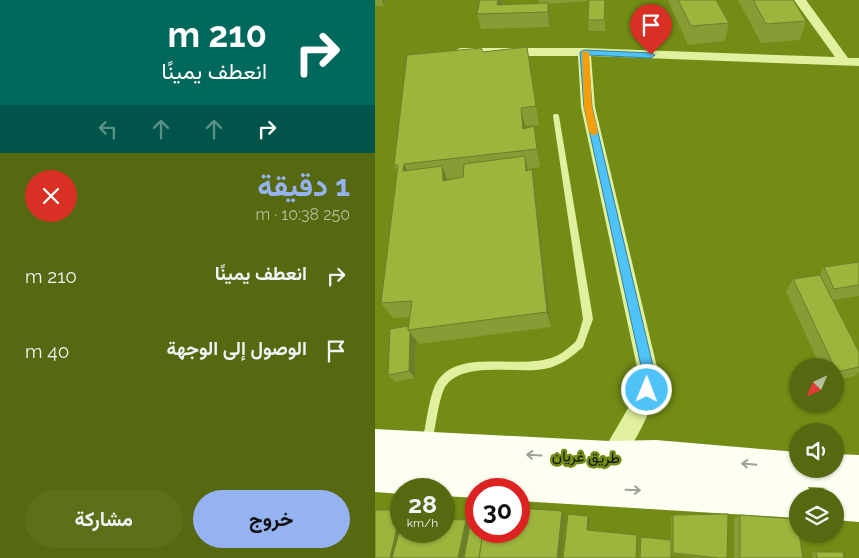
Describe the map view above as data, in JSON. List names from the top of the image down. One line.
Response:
{"streets":{"highway":["طريق غريان"]},"north":"bottom left","page":{"turn":["210 m","انعطف يمينًا"],"heading":["1 دقيقة","250 m · 10:38"],"list":[{"name":"انعطف يمينًا","value":"210 m"},{"name":"الوصول إلى الوجهة","value":"40 m"}],"speed":"28 km/h","limit":"30","buttons":["خروج","مشاركة"]}}
